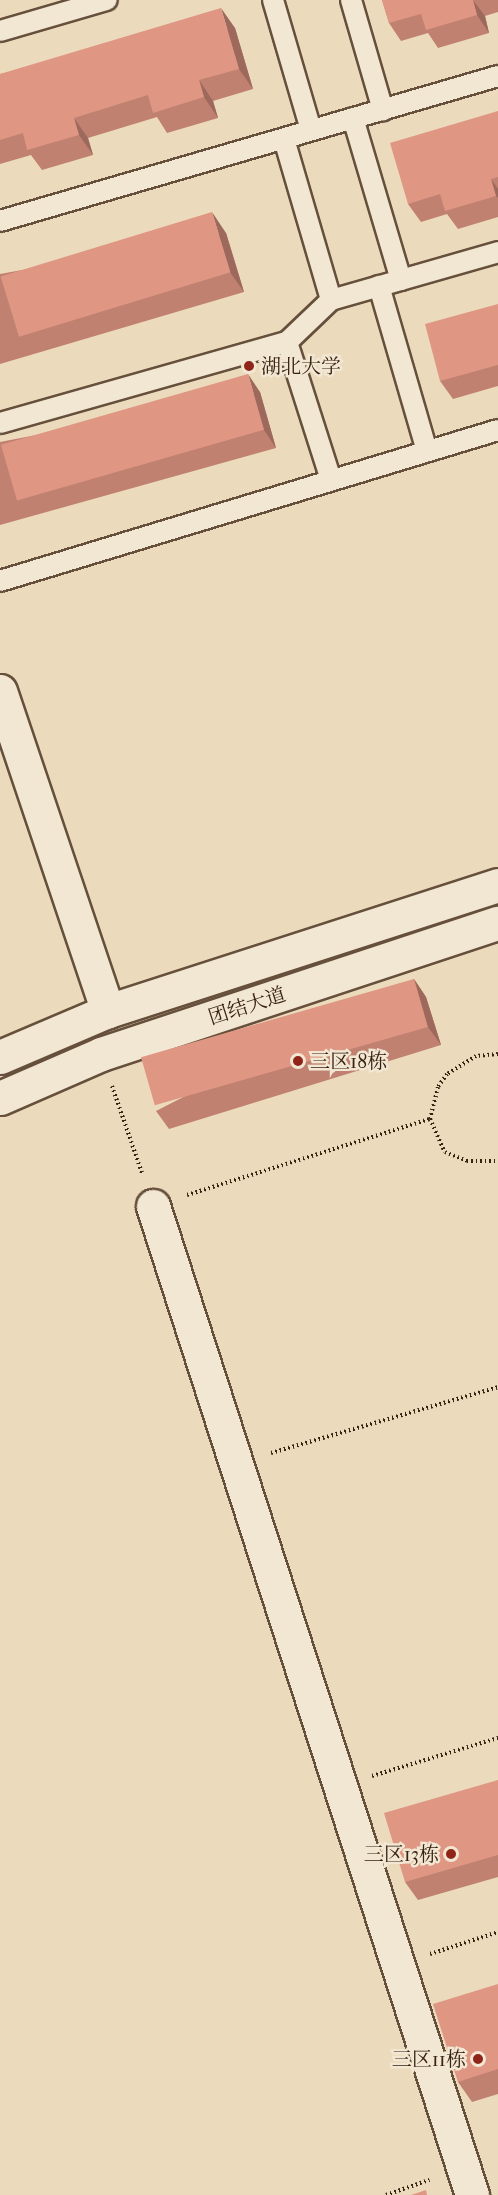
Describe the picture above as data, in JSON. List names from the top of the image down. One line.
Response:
{"streets":{"street":["团结大道"]},"places":["湖北大学","三区18栋","三区13栋","三区11栋"]}
